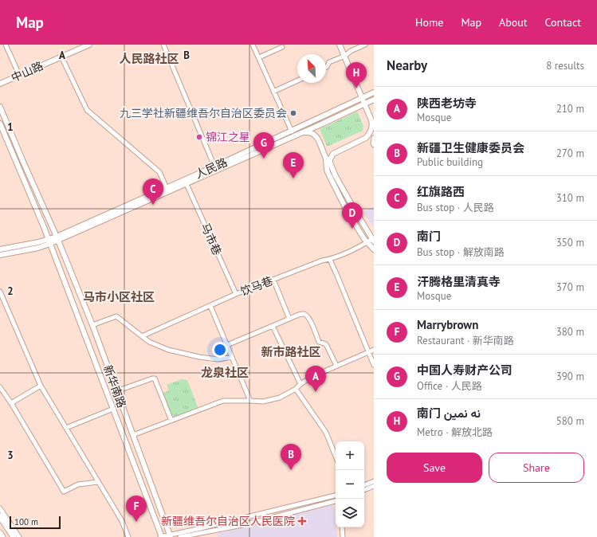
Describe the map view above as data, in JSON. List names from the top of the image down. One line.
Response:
{"streets":{"main road":["中山路","人民路","新华南路"],"street":["马市巷","饮马巷"]},"crossings":[["人民路","马市巷"],["人民路","新华南路"],["马市巷","饮马巷"]],"districts":["人民路社区","马市小区社区","新市路社区","龙泉社区"],"places":{"other":["九三学社新疆维吾尔自治区委员会","锦江之星"],"health":["新疆维吾尔自治区人民医院"]},"scale_bar":"100 m","north":"top left","page":{"header":"Map","nav":["Home","Map","About","Contact"],"heading":["Nearby","8 results"],"pins":["H","G","E","C","D","A","B","F"],"list":[{"mark":"A","name":"陕西老坊寺","note":"Mosque","value":"210 m"},{"mark":"B","name":"新疆卫生健康委员会","note":"Public building","value":"270 m"},{"mark":"C","name":"红旗路西","note":"Bus stop · 人民路","value":"310 m"},{"mark":"D","name":"南门","note":"Bus stop · 解放南路","value":"350 m"},{"mark":"E","name":"汗腾格里清真寺","note":"Mosque","value":"370 m"},{"mark":"F","name":"Marrybrown","note":"Restaurant · 新华南路","value":"380 m"},{"mark":"G","name":"中国人寿财产公司","note":"Office · 人民路","value":"390 m"},{"mark":"H","name":"南门 نە نمين","note":"Metro · 解放北路","value":"580 m"}],"map_buttons":["+","−"],"buttons":["Save","Share"],"scale":"100 m"},"grid":{"columns":["A","B"],"rows":["1","2","3"]}}
